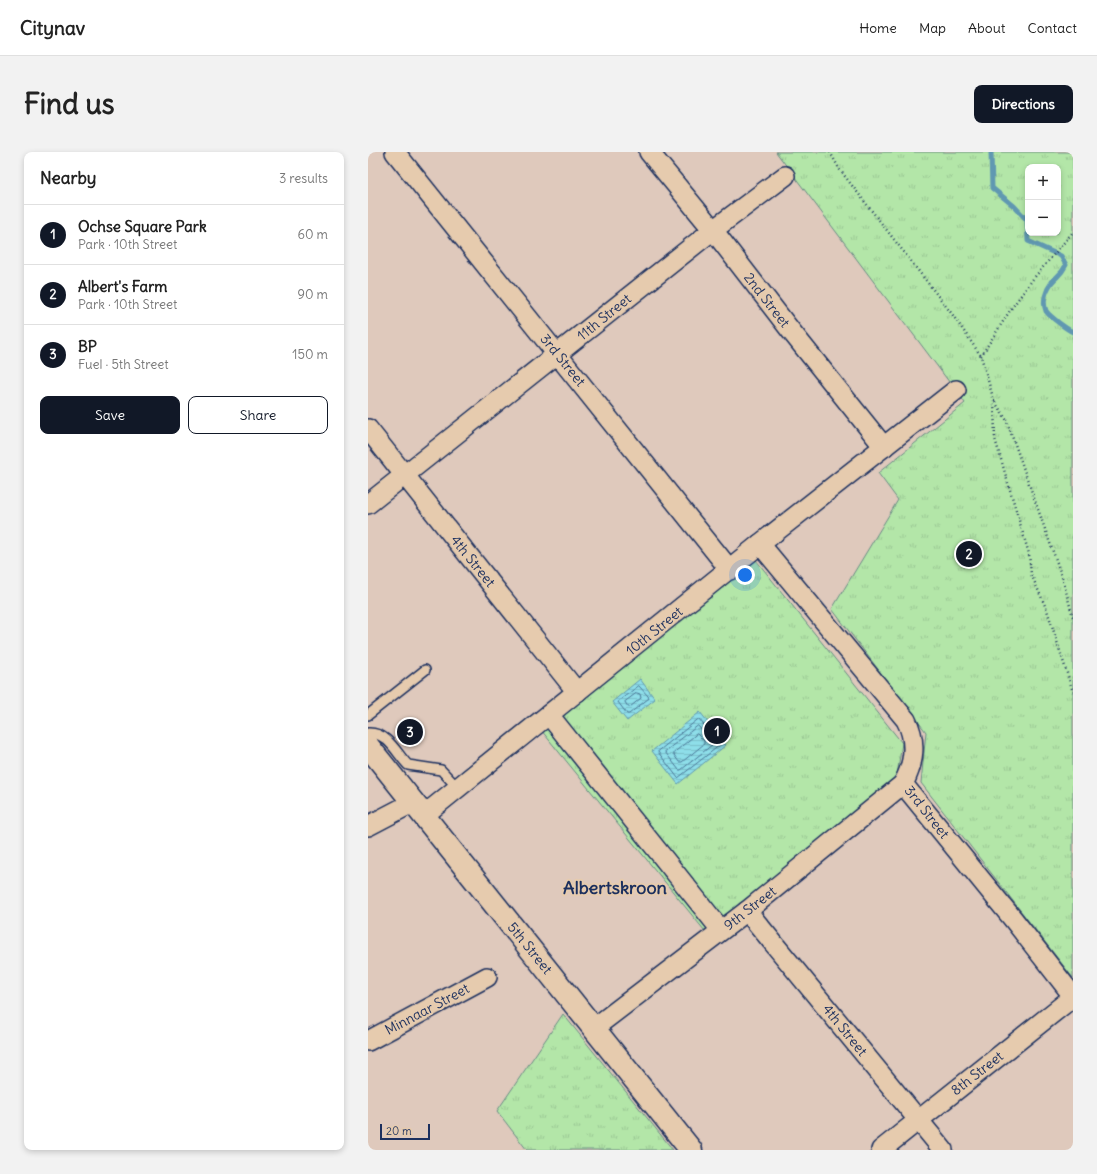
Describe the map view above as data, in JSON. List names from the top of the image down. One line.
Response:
{"streets":{"main road":["5th Street"],"street":["2nd Street","11th Street","3rd Street","4th Street","10th Street","9th Street","Minnaar Street","8th Street"]},"crossings":[["2nd Street","11th Street"],["2nd Street","10th Street"],["11th Street","3rd Street"],["11th Street","4th Street"],["3rd Street","10th Street"],["3rd Street","9th Street"],["3rd Street","8th Street"],["4th Street","10th Street"],["4th Street","9th Street"],["4th Street","8th Street"],["10th Street","5th Street"],["9th Street","5th Street"]],"districts":["Albertskroon"],"scale_bar":"20 m","page":{"header":"Citynav","nav":["Home","Map","About","Contact"],"buttons":["Directions",["Save","Share"]],"title":"Find us","heading":["Nearby","3 results"],"map_buttons":["+","−"],"list":[{"mark":"1","name":"Ochse Square Park","note":"Park · 10th Street","value":"60 m"},{"mark":"2","name":"Albert's Farm","note":"Park · 10th Street","value":"90 m"},{"mark":"3","name":"BP","note":"Fuel · 5th Street","value":"150 m"}],"pins":["2","1","3"],"scale":"20 m"}}
